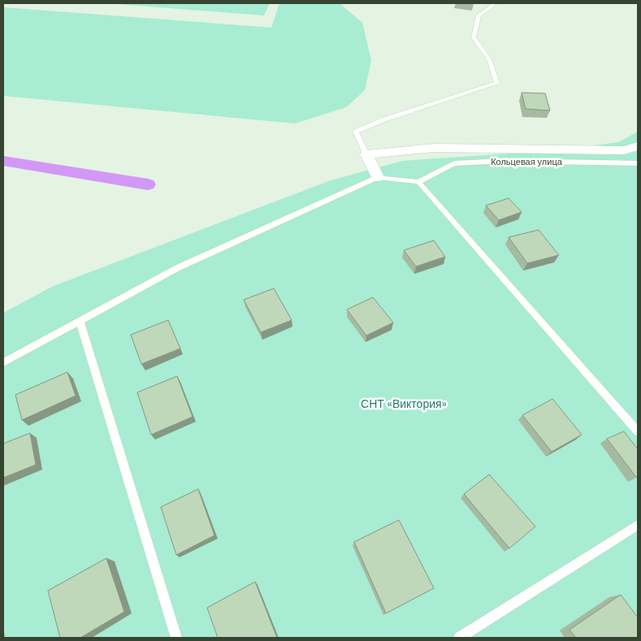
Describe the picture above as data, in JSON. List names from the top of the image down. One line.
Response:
{"streets":{"lane":["Кольцевая улица"]},"parks":["СНТ «Виктория»"]}
